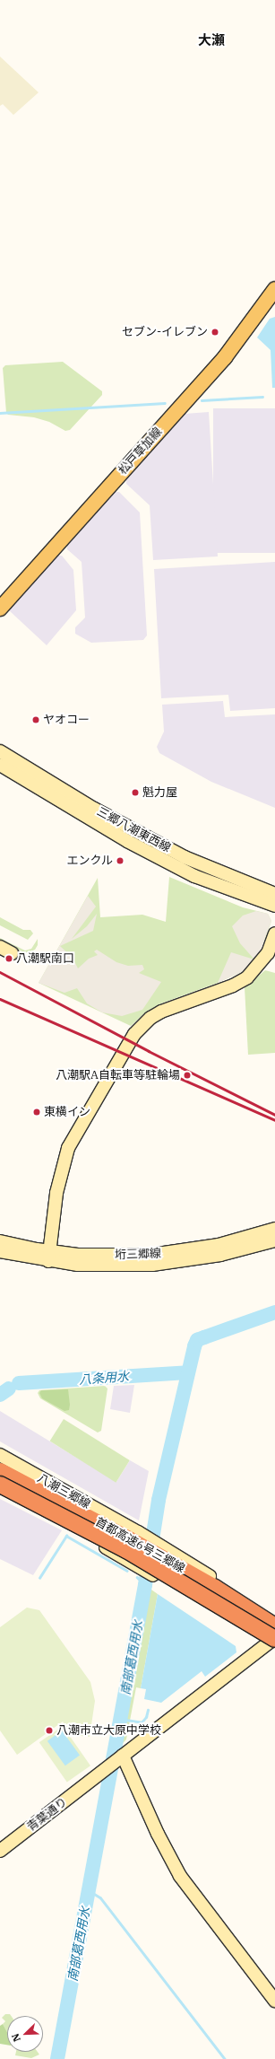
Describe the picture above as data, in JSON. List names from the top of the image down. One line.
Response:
{"streets":{"highway":["首都高速6号三郷線"],"main road":["松戸草加線"],"street":["三郷八潮東西線","垳三郷線","八潮三郷線","青葉通り"]},"crossings":[["首都高速6号三郷線","青葉通り"]],"districts":["大瀬"],"water":["八条用水","南部葛西用水"],"places":["セブン-イレブン","ヤオコー","魁力屋","エンクル","八潮駅南口","八潮駅A自転車等駐輪場","東横イン","八潮市立大原中学校"],"north":"bottom left"}
